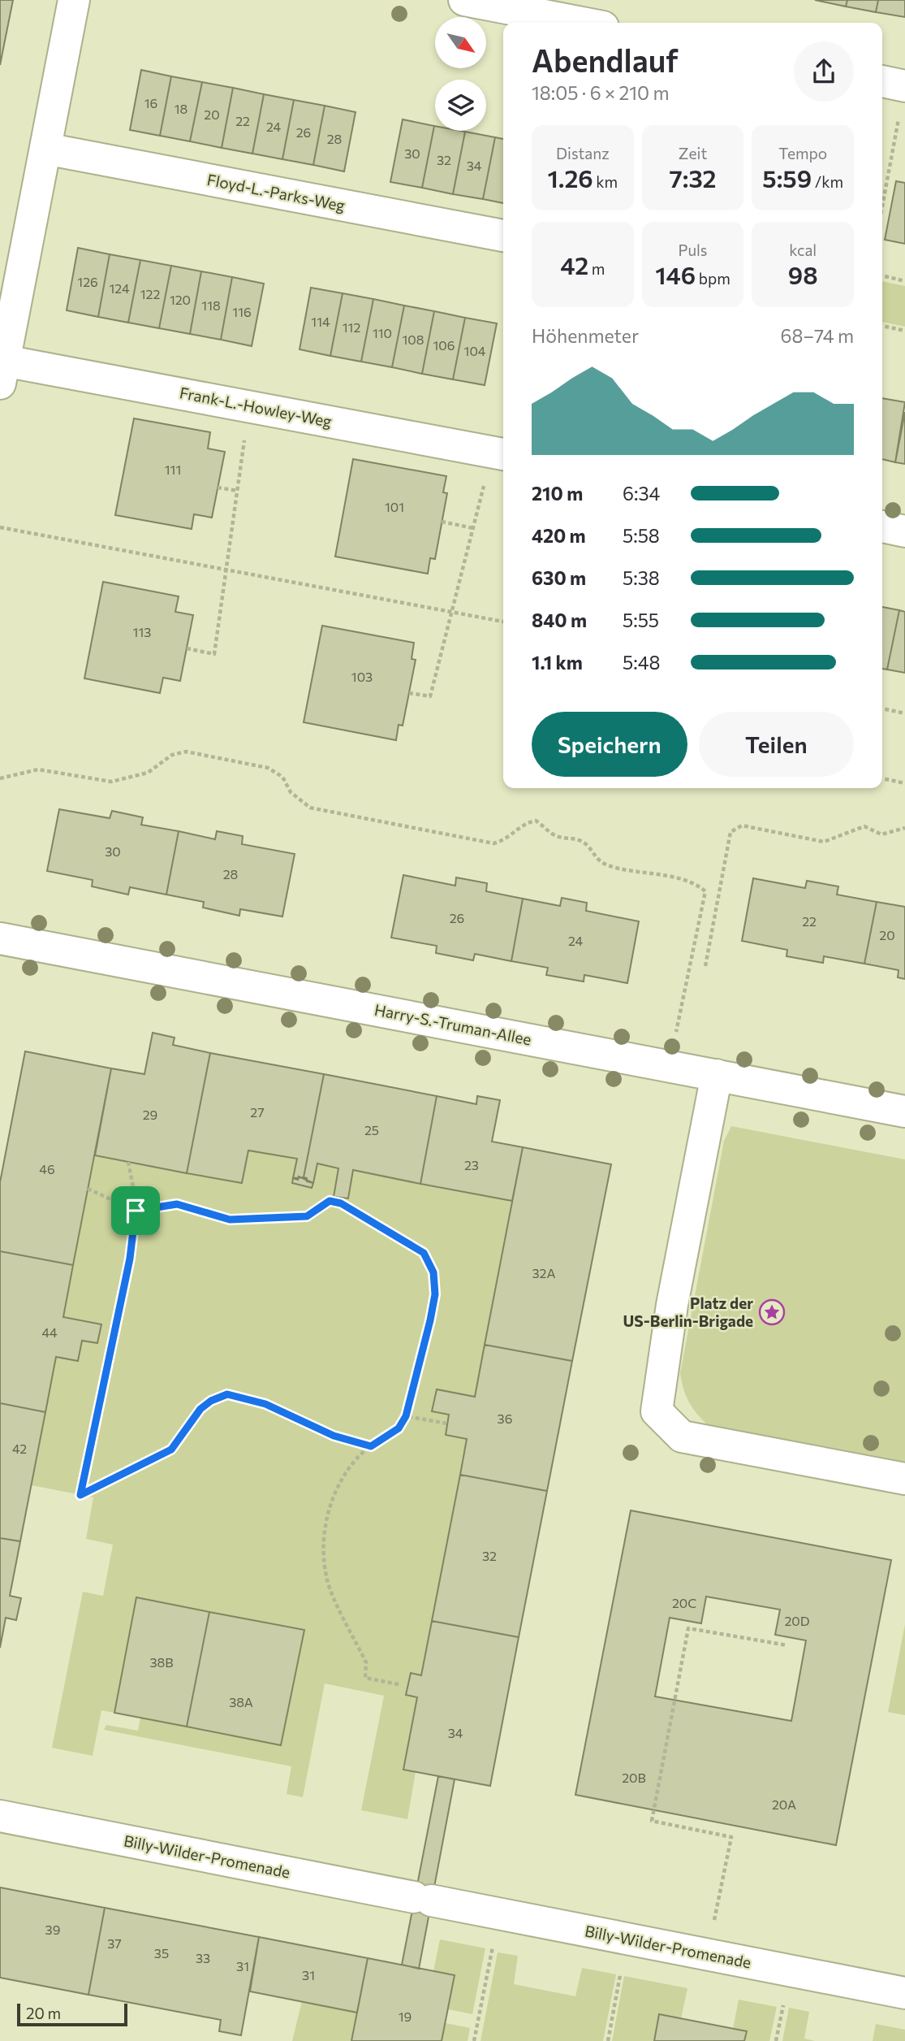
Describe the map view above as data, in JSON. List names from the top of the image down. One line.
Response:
{"streets":{"street":["Floyd-L.-Parks-Weg","Frank-L.-Howley-Weg","Harry-S.-Truman-Allee","Billy-Wilder-Promenade"]},"places":{"place":["Platz der US-Berlin-Brigade"]},"house_numbers":["16","18","20","22","24","26","28","30","32","34","126","124","122","120","118","116","114","112","110","108","106","104","111","101","113","103","30","28","26","22","20","24","27","29","25","23","46","32A","44","36","42","32","20C","20D","38B","38A","34","20B","20A","39","37","35","33","31","31","19"],"scale_bar":"20 m","north":"bottom right","page":{"heading":["Abendlauf","18:05 · 6 × 210 m"],"stats":[["Distanz","1.26 km"],["Zeit","7:32"],["Tempo","5:59 /km"],["42 m"],["Puls","146 bpm"],["kcal","98"]],"chart":["Höhenmeter","68–74 m"],"list":[{"name":"210 m","note":"6:34"},{"name":"420 m","note":"5:58"},{"name":"630 m","note":"5:38"},{"name":"840 m","note":"5:55"},{"name":"1.1 km","note":"5:48"}],"buttons":["Speichern","Teilen"],"scale":"20 m"}}
